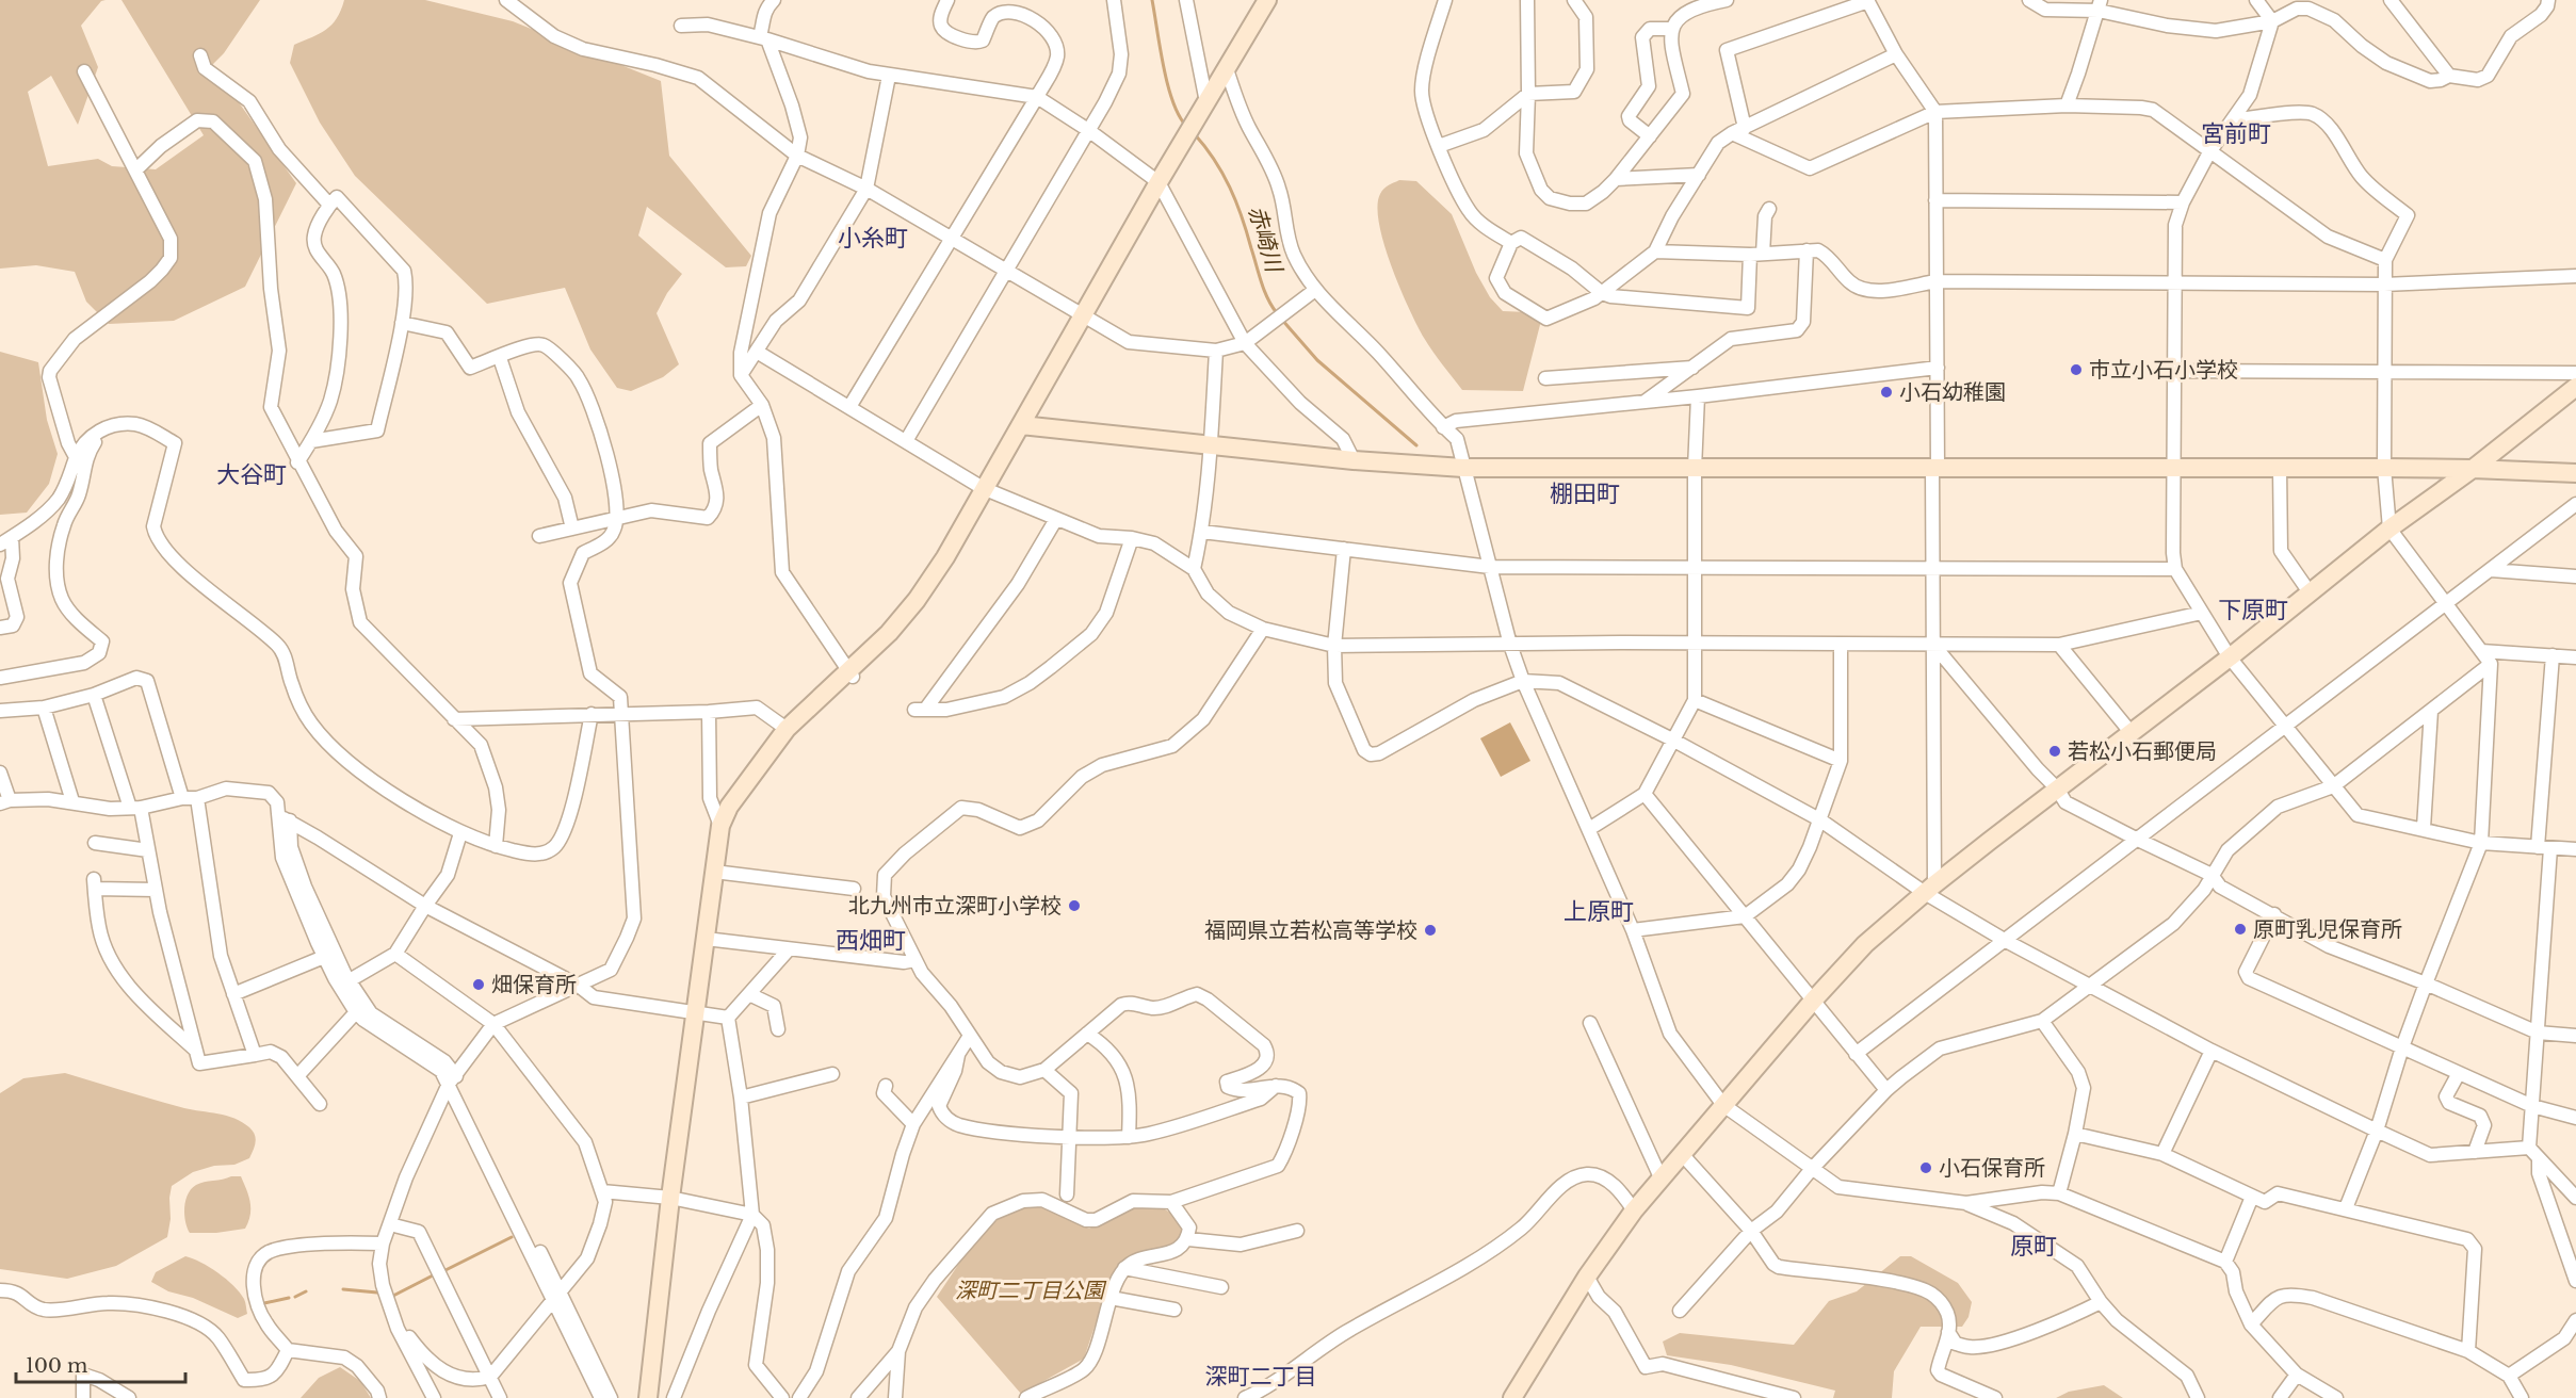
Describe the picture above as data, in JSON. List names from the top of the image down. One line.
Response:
{"districts":["宮前町","小糸町","大谷町","棚田町","下原町","上原町","西畑町","原町","深町二丁目"],"water":["赤崎川"],"parks":["深町二丁目公園"],"places":["市立小石小学校","小石幼稚園","若松小石郵便局","北九州市立深町小学校","原町乳児保育所","福岡県立若松高等学校","畑保育所","小石保育所"],"scale_bar":"100 m"}
